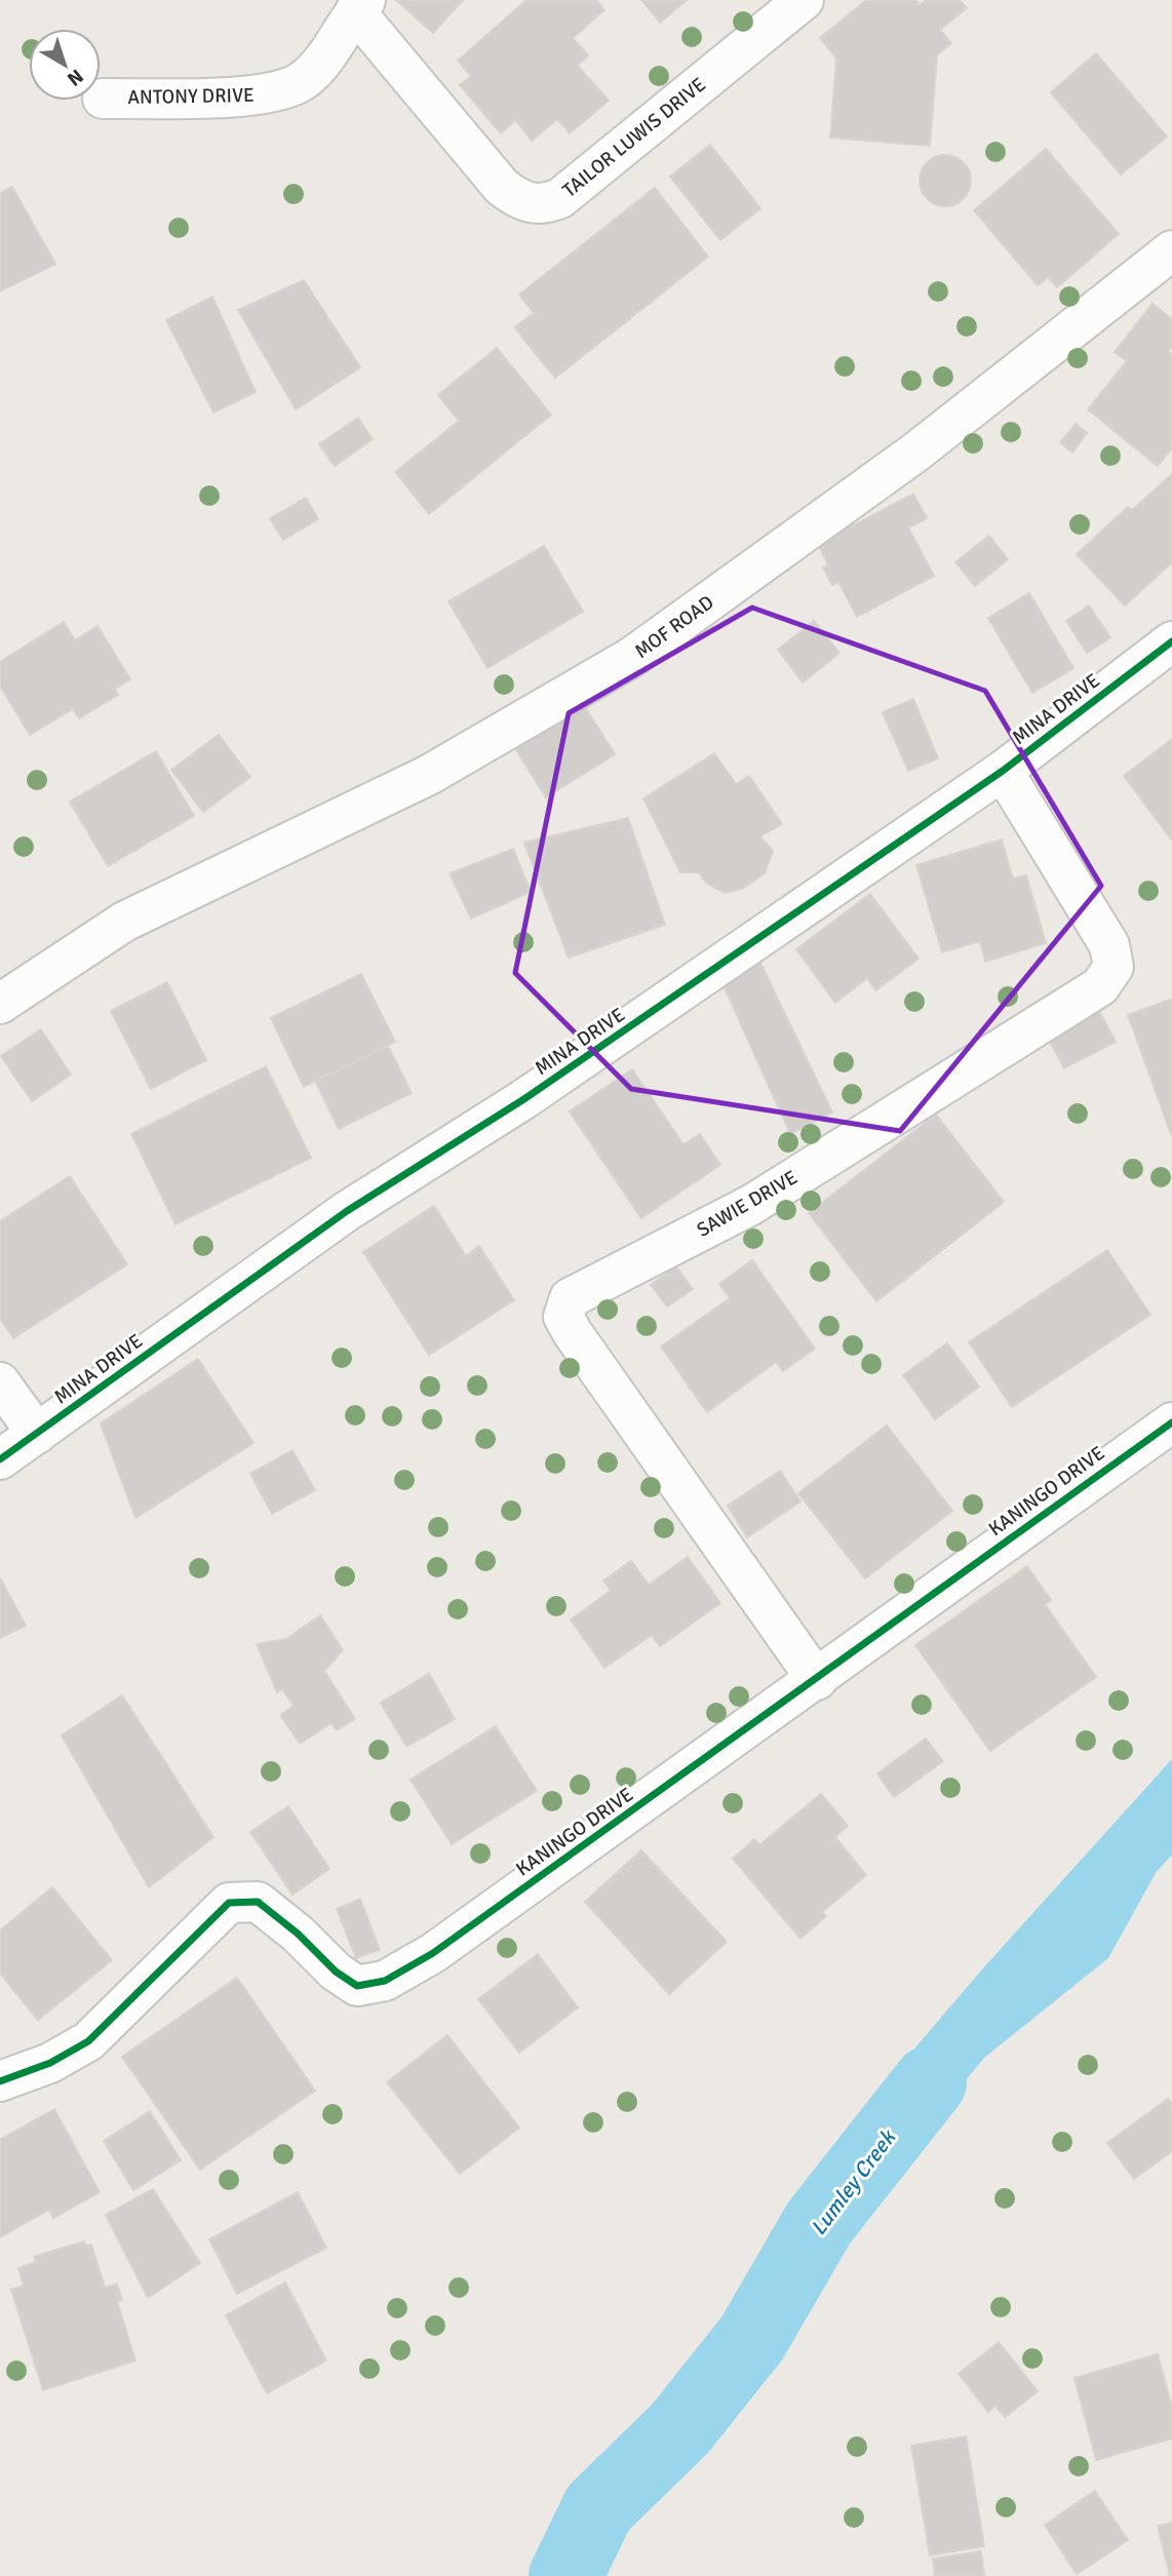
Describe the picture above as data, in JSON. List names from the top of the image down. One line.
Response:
{"streets":{"street":["ANTONY DRIVE","TAILOR LUWIS DRIVE","MOF ROAD","MINA DRIVE","SAWIE DRIVE","KANINGO DRIVE"]},"crossings":[["ANTONY DRIVE","TAILOR LUWIS DRIVE"],["MINA DRIVE","SAWIE DRIVE"],["SAWIE DRIVE","KANINGO DRIVE"]],"water":["Lumley Creek"],"north":"bottom right"}
